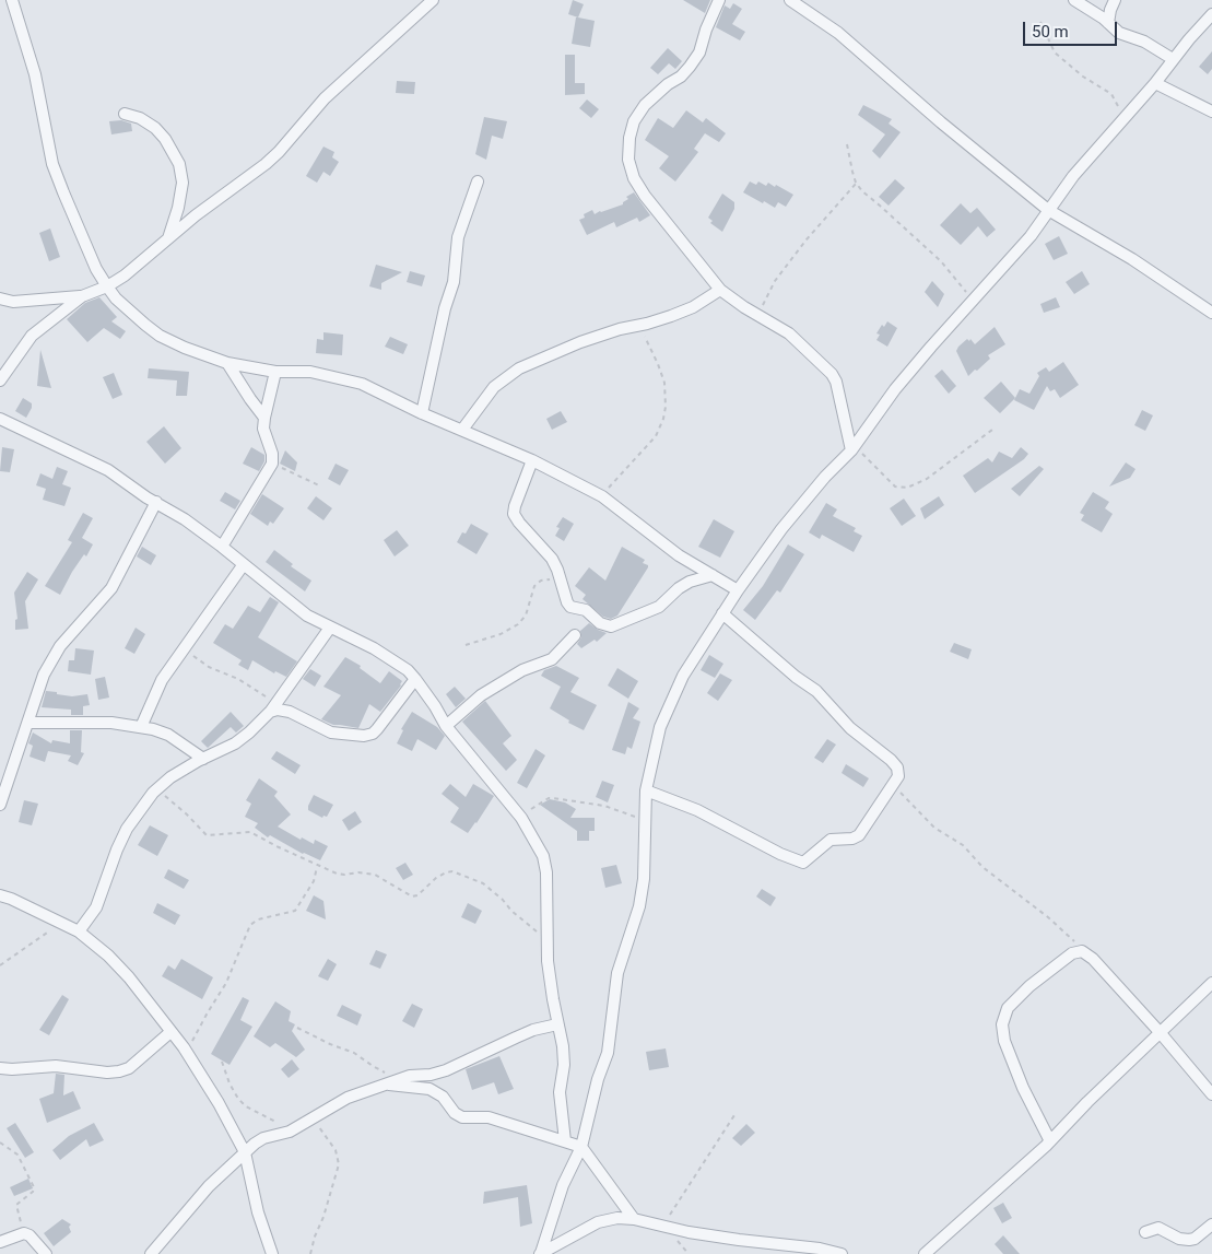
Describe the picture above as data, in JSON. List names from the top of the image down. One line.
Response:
{"scale_bar":"50 m"}
